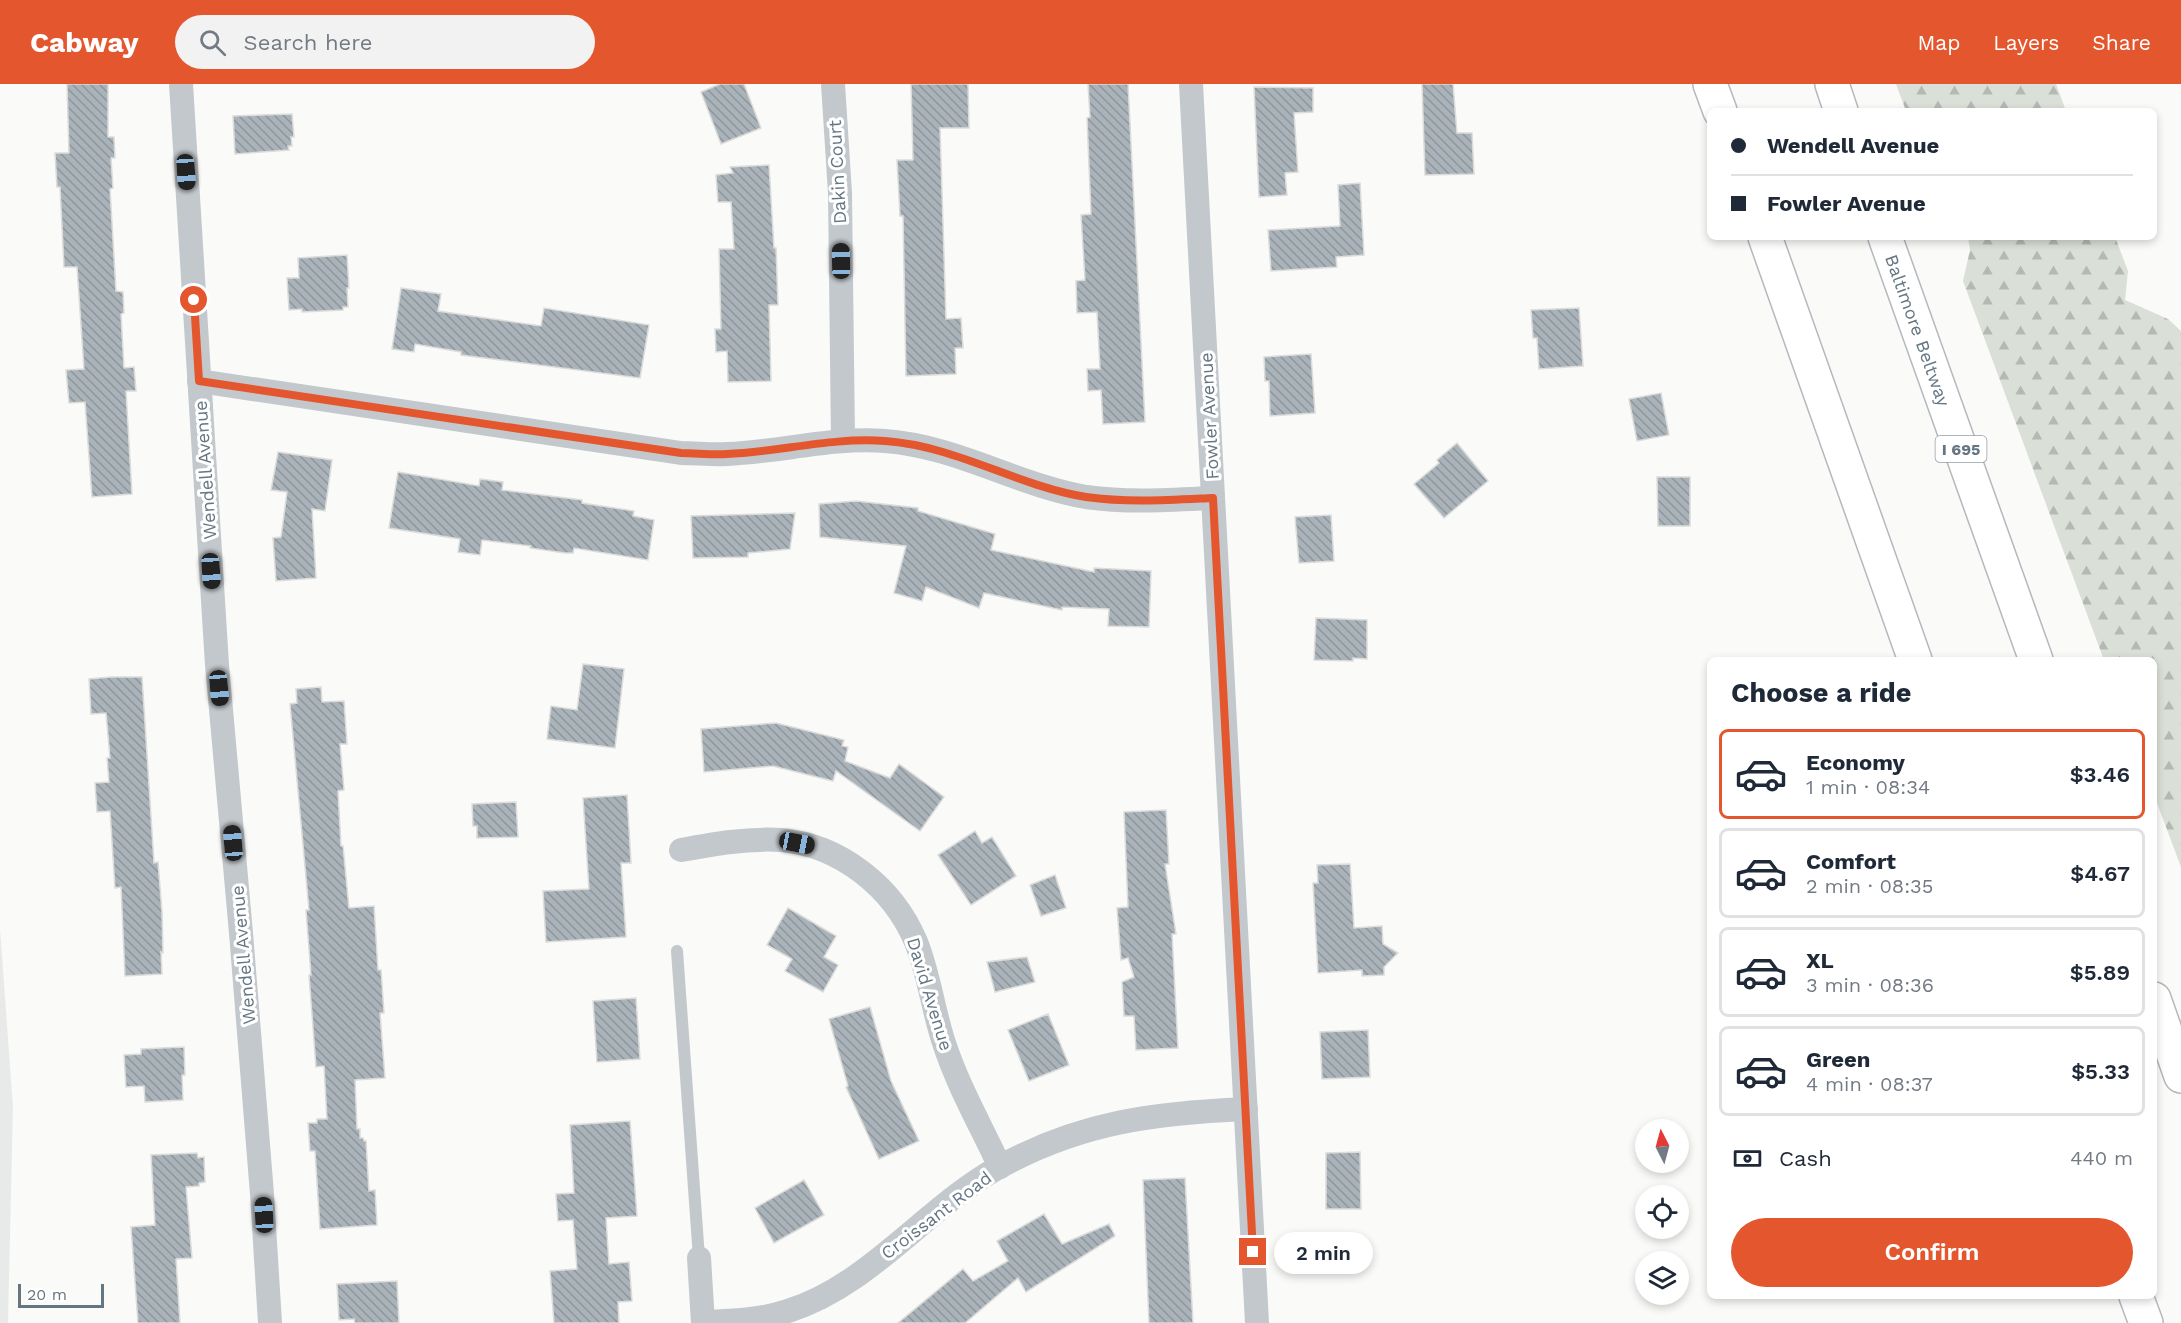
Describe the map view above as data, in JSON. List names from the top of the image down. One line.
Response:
{"streets":{"highway":["Baltimore Beltway","I 695"],"street":["Dakin Court","Fowler Avenue","Wendell Avenue","David Avenue","Croissant Road"]},"crossings":[["Fowler Avenue","Croissant Road"],["David Avenue","Croissant Road"]],"scale_bar":"20 m","north":"top","page":{"header":"Cabway","search":"Search here","nav":["Map","Layers","Share"],"banner":["Wendell Avenue","Fowler Avenue"],"heading":"Choose a ride","list":[{"name":"Economy","note":"1 min · 08:34","value":"$3.46"},{"name":"Comfort","note":"2 min · 08:35","value":"$4.67"},{"name":"XL","note":"3 min · 08:36","value":"$5.89"},{"name":"Green","note":"4 min · 08:37","value":"$5.33"}],"pay":["Cash","440 m"],"buttons":"Confirm","bubble":"2 min","scale":"20 m"}}
